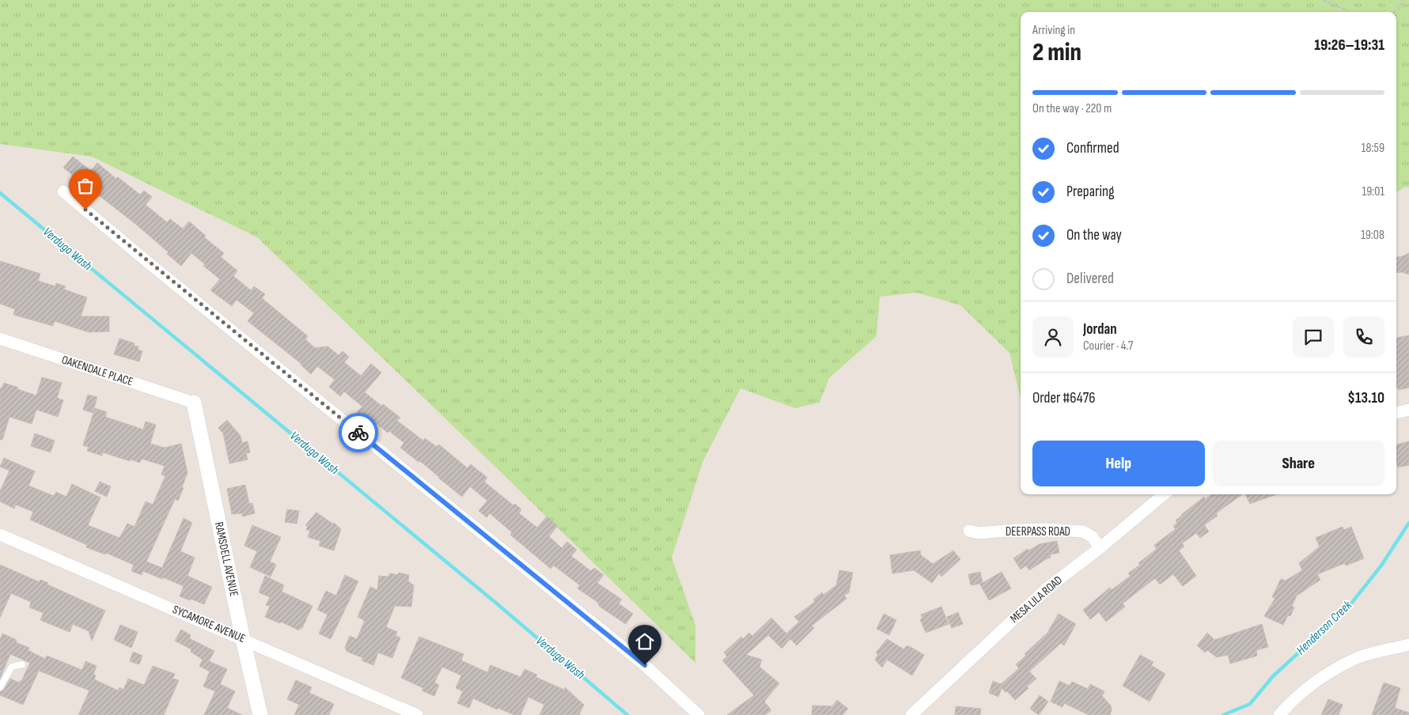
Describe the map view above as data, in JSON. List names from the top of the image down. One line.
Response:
{"streets":{"street":["OAKENDALE PLACE","DEERPASS ROAD","RAMSDELL AVENUE","MESA LILA ROAD","SYCAMORE AVENUE"]},"crossings":[["OAKENDALE PLACE","RAMSDELL AVENUE"],["DEERPASS ROAD","MESA LILA ROAD"],["RAMSDELL AVENUE","SYCAMORE AVENUE"]],"water":["Verdugo Wash","Henderson Creek"],"page":{"heading":["2 min","Arriving in","19:26–19:31"],"panel":["Jordan","Courier · 4.7","Order #6476","$13.10"],"bar":"On the way · 220 m","list":[["Confirmed","18:59"],["Preparing","19:01"],["On the way","19:08"],"Delivered"],"buttons":["Help","Share"]}}
